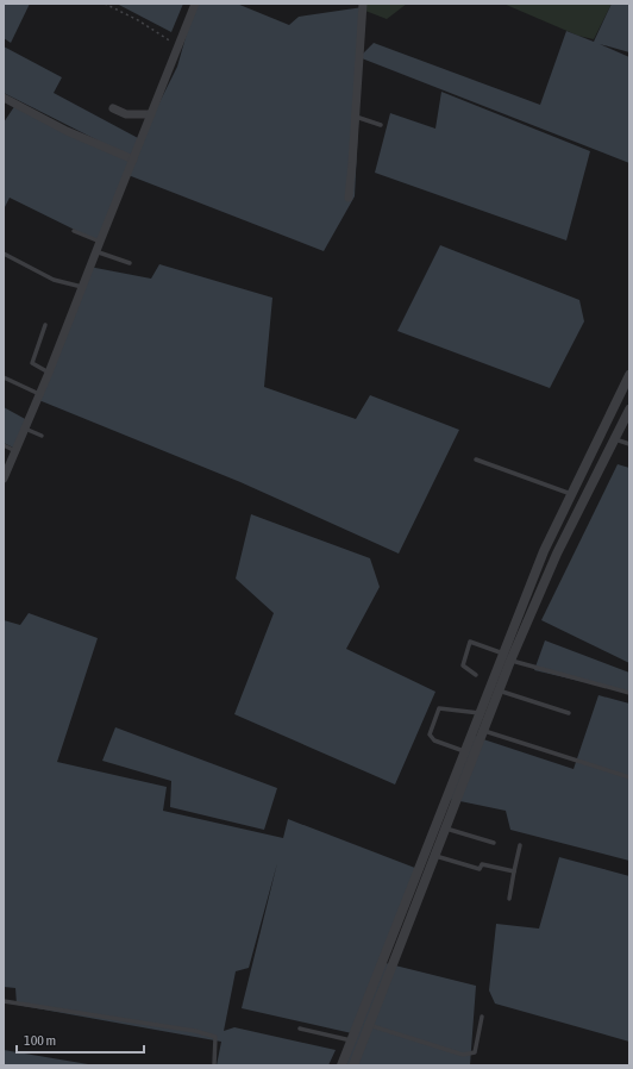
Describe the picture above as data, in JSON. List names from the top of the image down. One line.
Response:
{"scale_bar":"100 m"}
